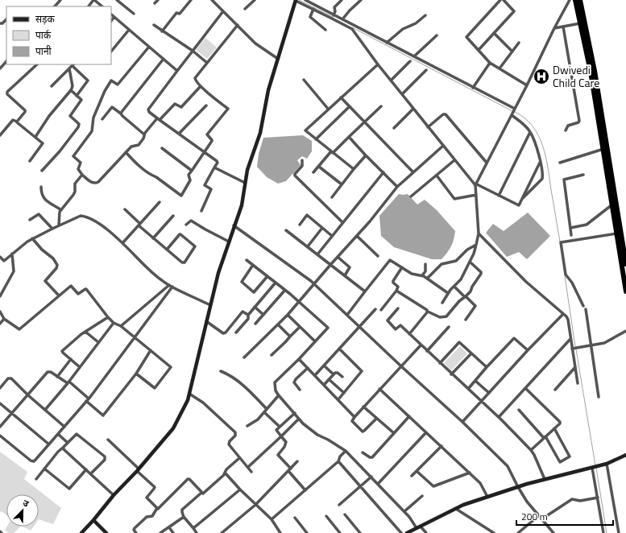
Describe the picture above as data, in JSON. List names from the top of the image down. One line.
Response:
{"places":{"hospital":["Dwivedi Child Care"]},"legend":["सड़क","पार्क","पानी"],"scale_bar":"200 m","north":"top right"}
